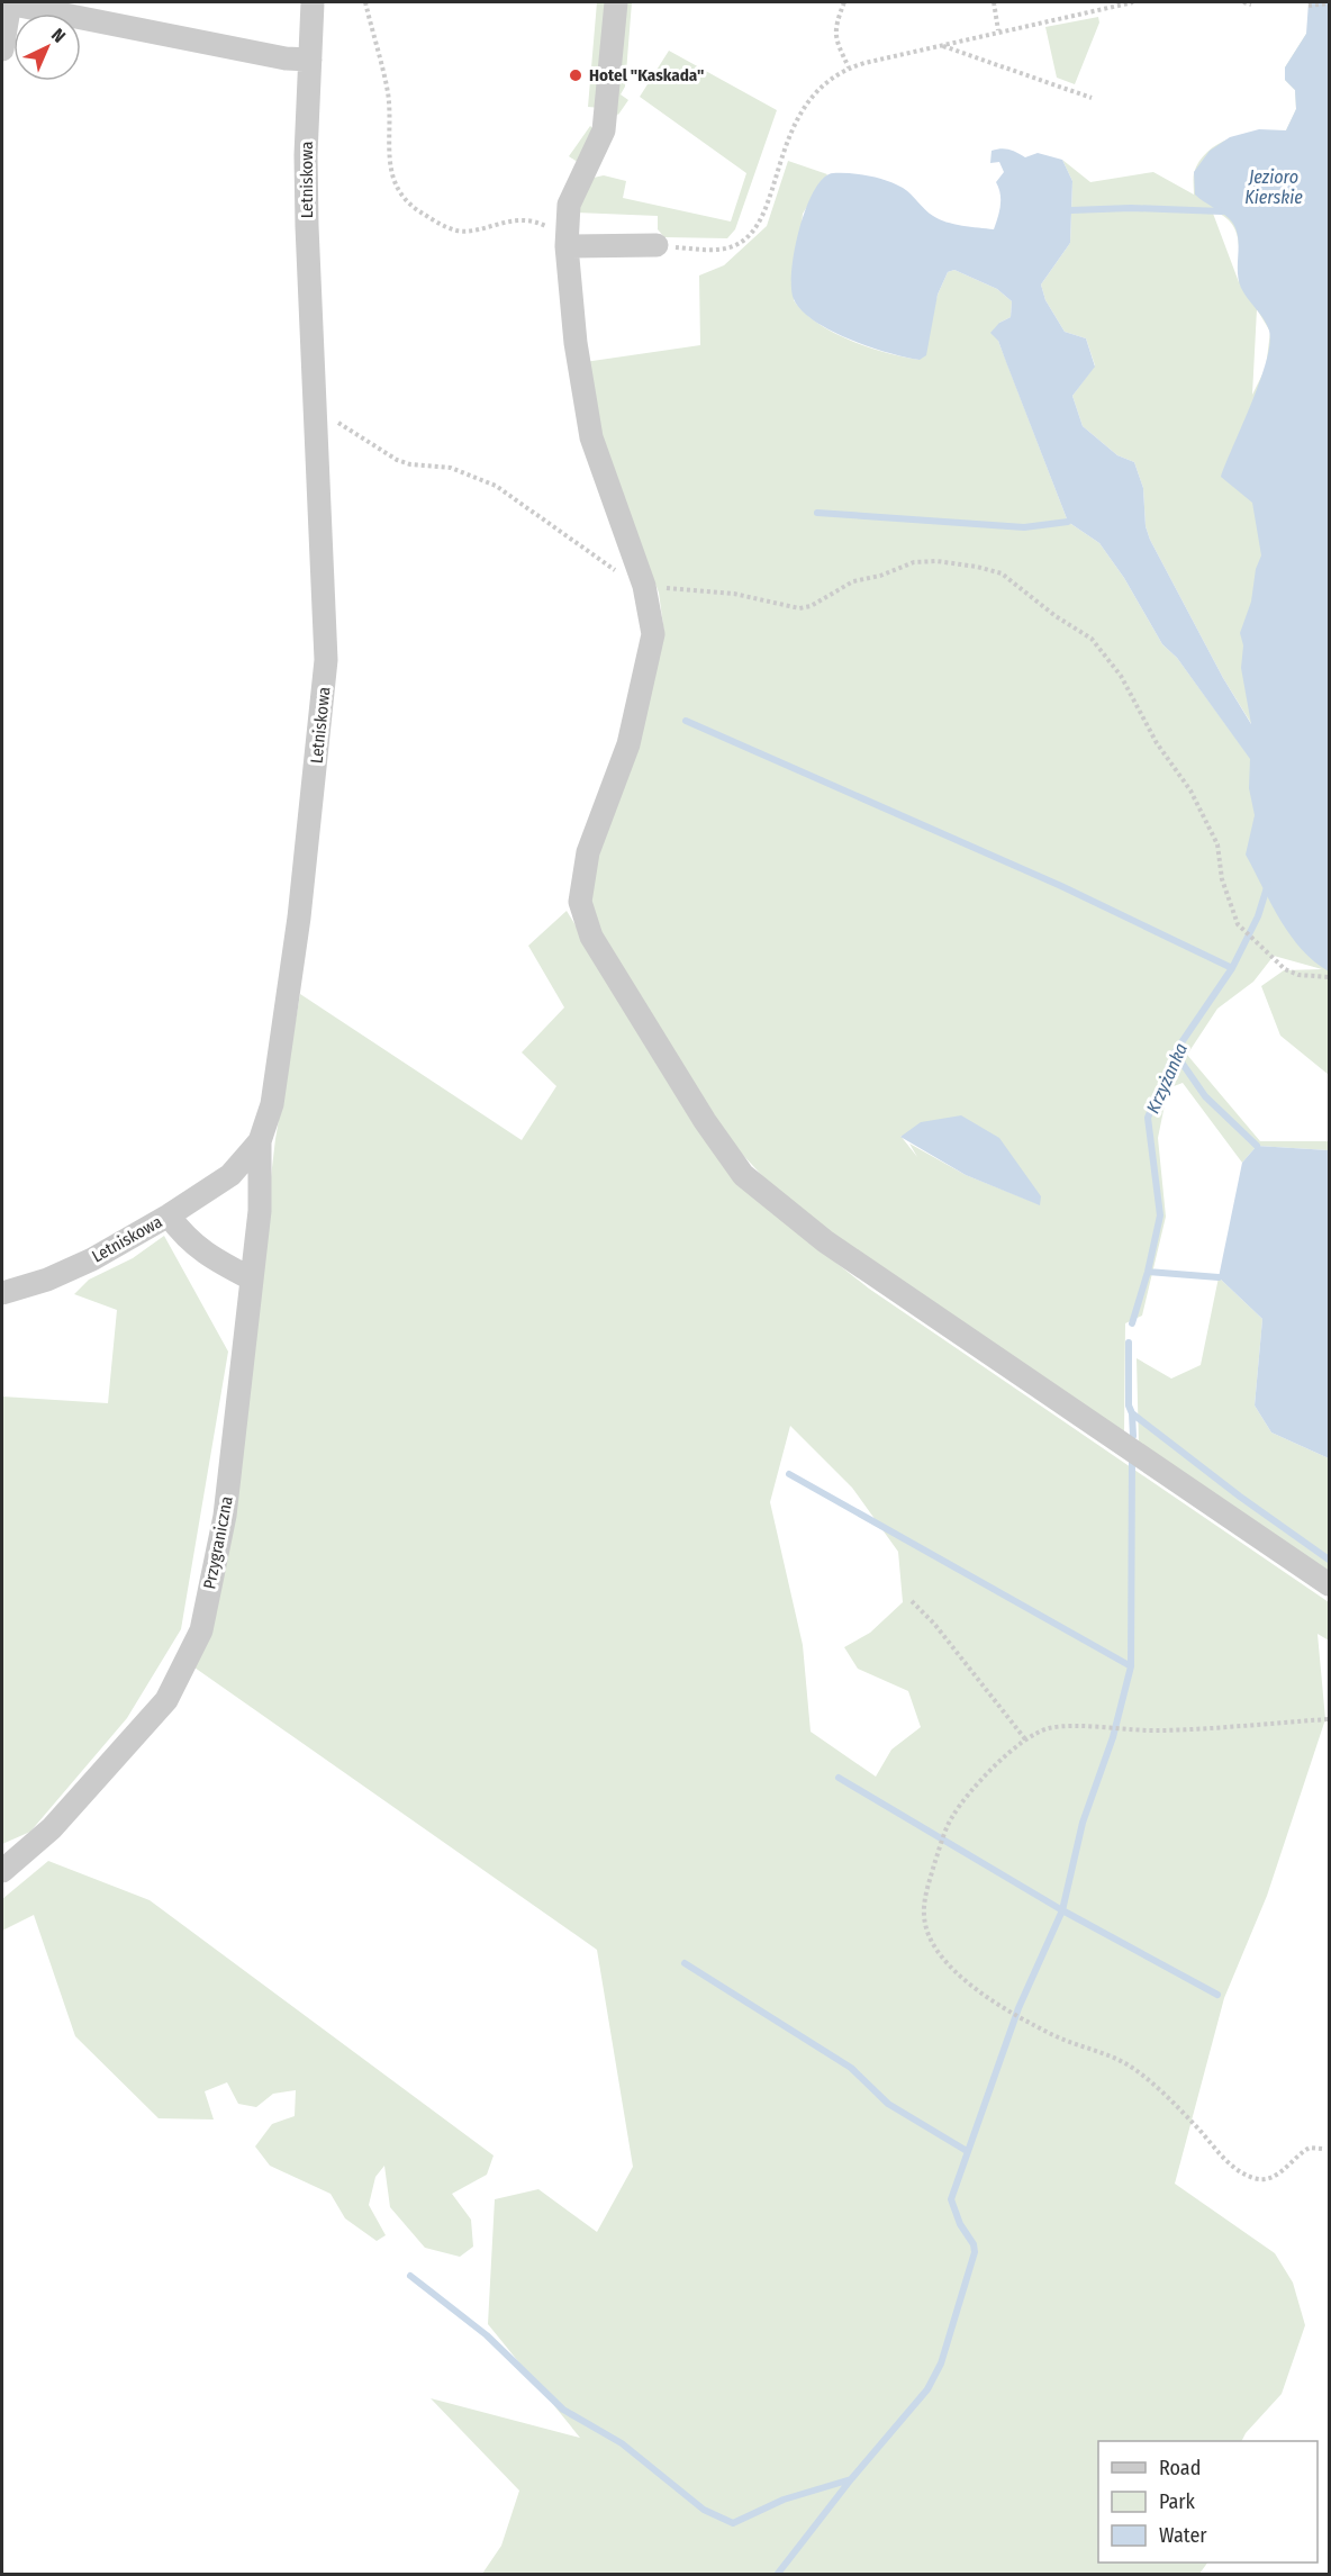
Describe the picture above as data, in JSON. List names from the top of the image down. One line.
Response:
{"streets":{"street":["Letniskowa","Przygraniczna"]},"crossings":[["Letniskowa","Przygraniczna"]],"water":["Jezioro Kierskie","Krzyżanka"],"places":["Hotel \"Kaskada\""],"legend":["Road","Park","Water"],"north":"top right"}
